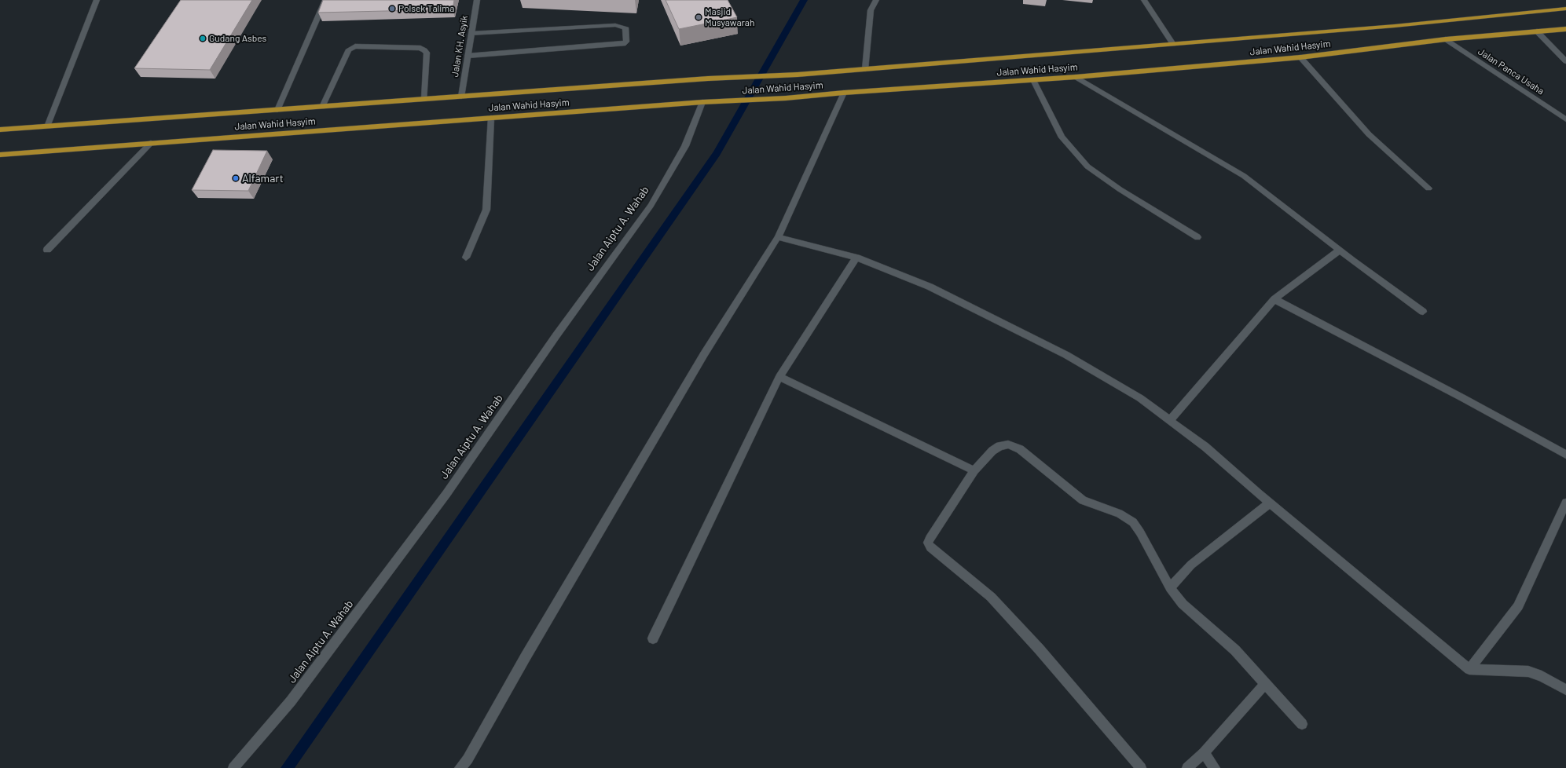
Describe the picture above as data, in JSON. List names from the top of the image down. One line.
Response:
{"streets":{"highway":["Jalan Wahid Hasyim"],"street":["Jalan KH. Asyik","Jalan Panca Usaha","Jalan Aiptu A. Wahab"]},"crossings":[["Jalan KH. Asyik","Jalan Wahid Hasyim"],["Jalan Wahid Hasyim","Jalan Panca Usaha"],["Jalan Wahid Hasyim","Jalan Aiptu A. Wahab"]],"places":["Polsek Talima","Masjid Musyawarah","Gudang Asbes","Alfamart"]}
